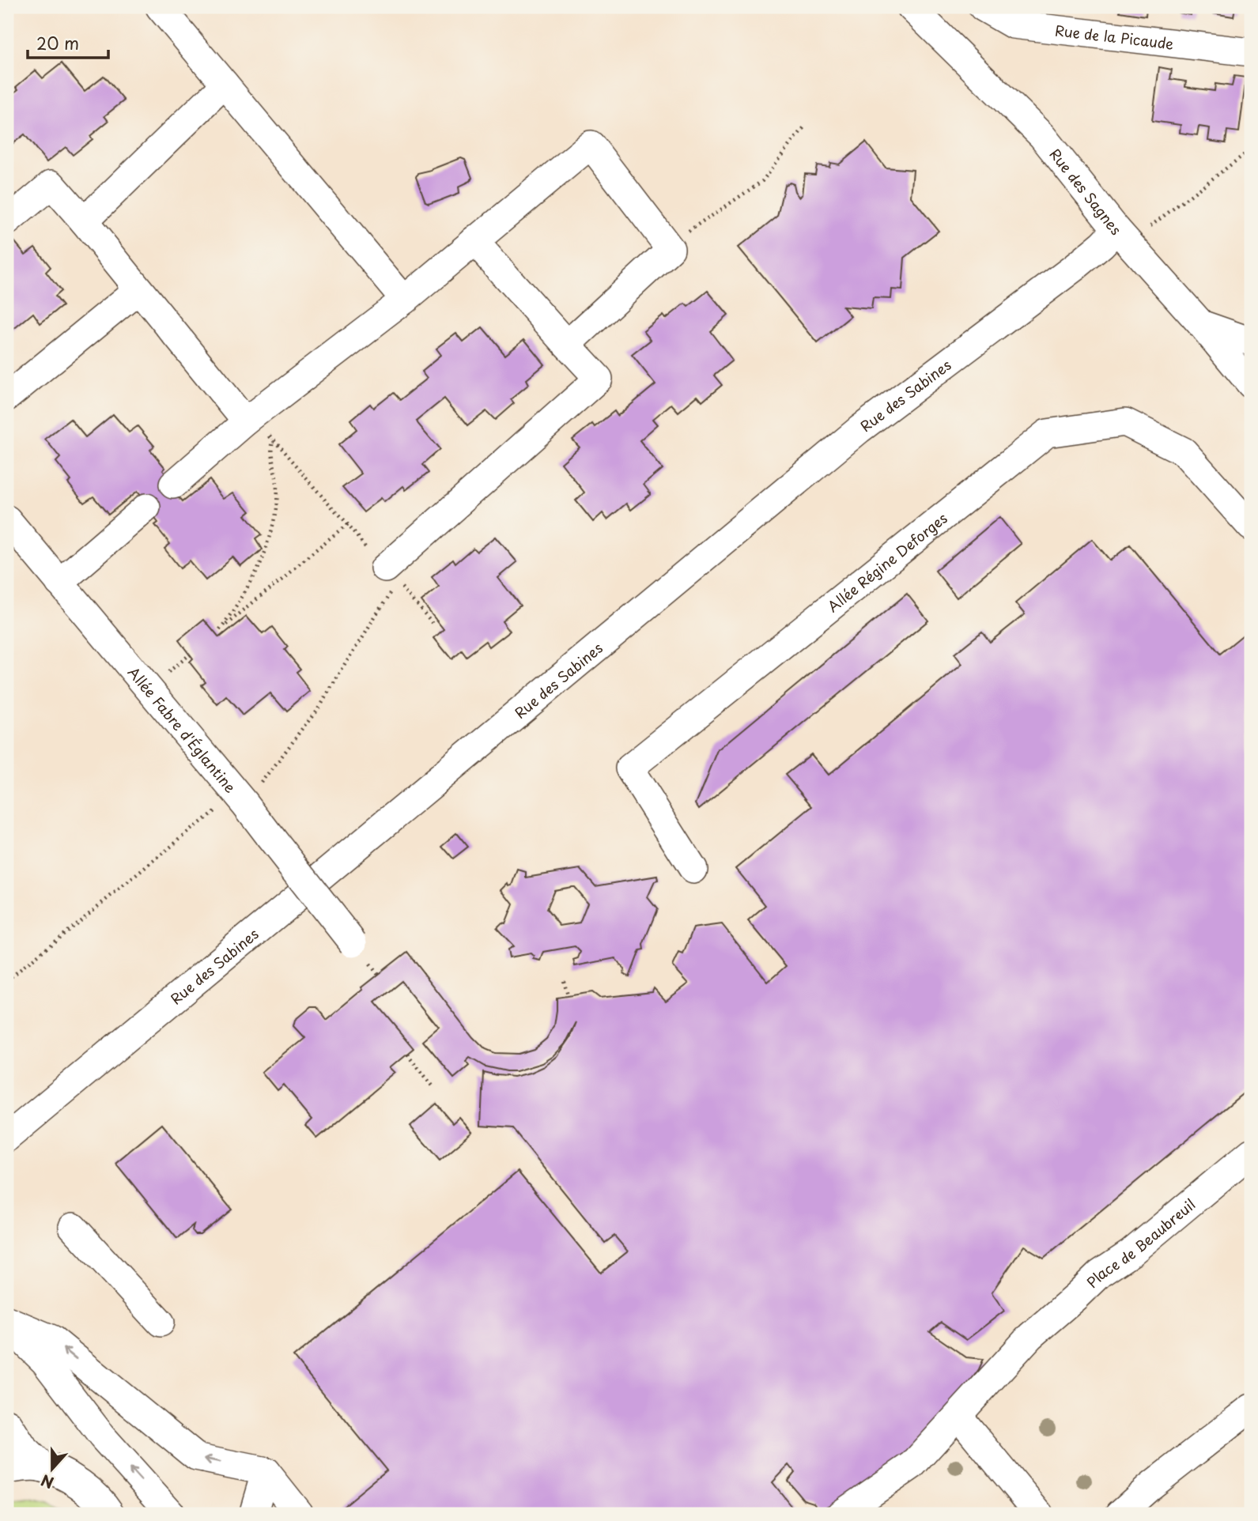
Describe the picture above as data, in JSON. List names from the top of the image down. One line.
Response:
{"streets":{"street":["Rue de la Picaude","Rue des Sagnes","Rue des Sabines","Allée Régine Deforges","Allée Fabre d'Églantine","Place de Beaubreuil"]},"crossings":[["Rue des Sagnes","Rue des Sabines"]],"scale_bar":"20 m","north":"bottom"}
